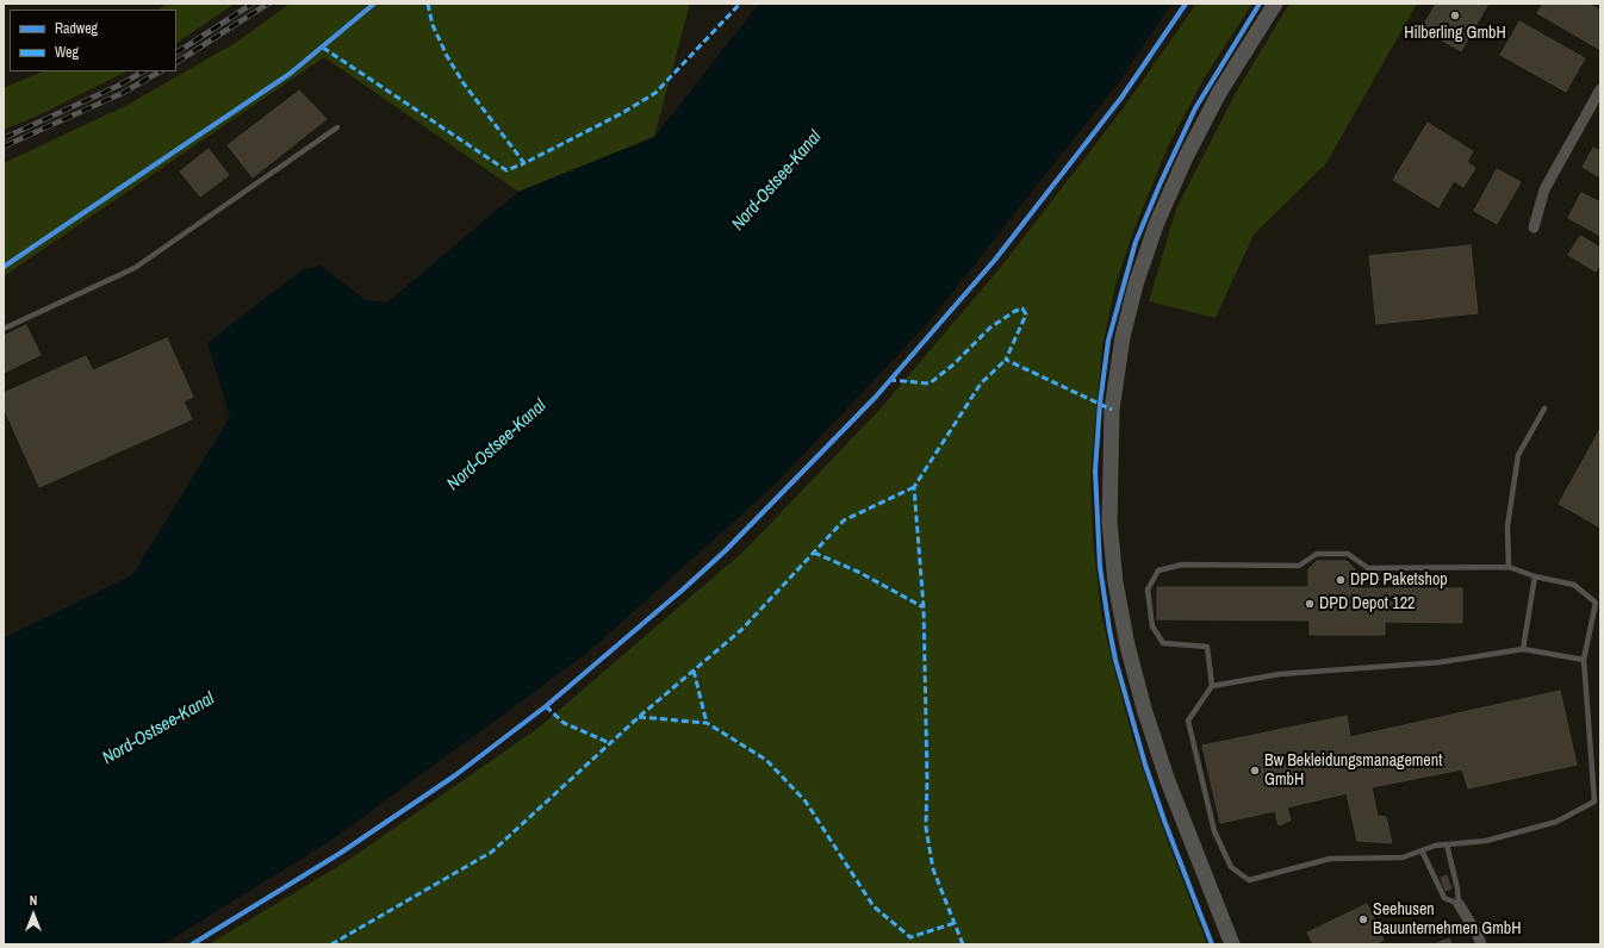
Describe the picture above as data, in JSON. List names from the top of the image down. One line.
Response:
{"water":["Nord-Ostsee-Kanal"],"places":["Hilberling GmbH","DPD Paketshop","DPD Depot 122","Bw Bekleidungsmanagement GmbH","Seehusen Bauunternehmen GmbH"],"legend":["Radweg","Weg"],"north":"top"}
